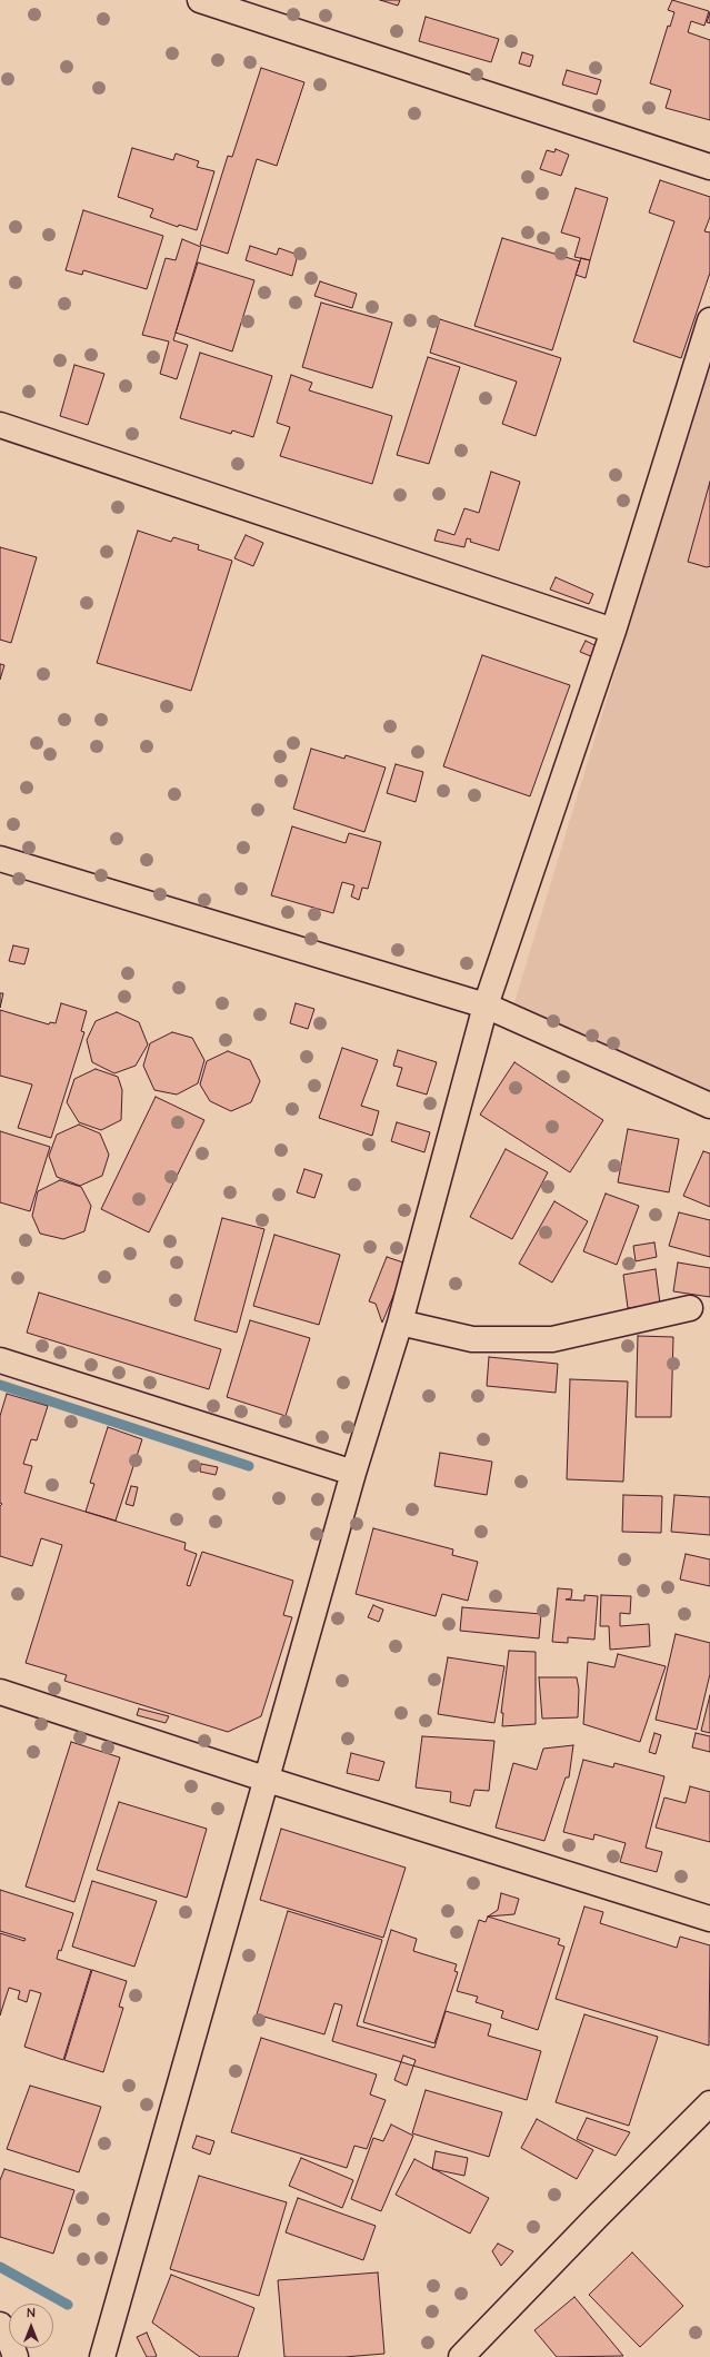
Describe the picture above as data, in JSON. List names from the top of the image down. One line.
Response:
{"north":"top"}
